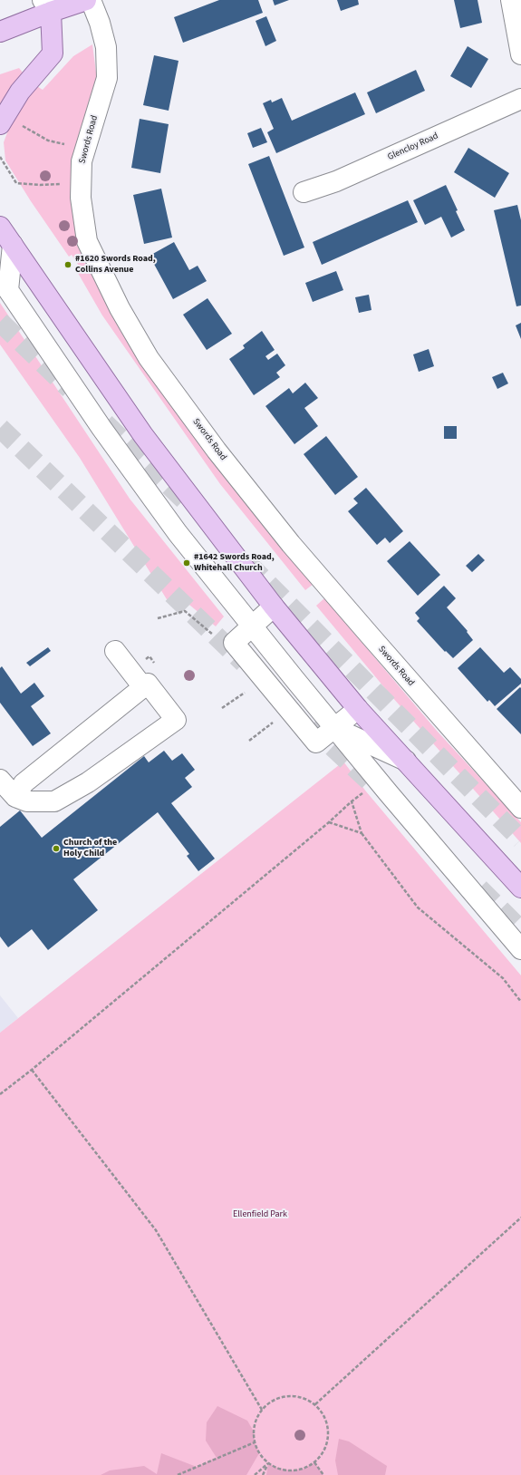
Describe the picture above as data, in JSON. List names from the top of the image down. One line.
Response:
{"streets":{"street":["Swords Road","Glencloy Road"]},"parks":["Ellenfield Park"],"places":["#1620 Swords Road, Collins Avenue","#1642 Swords Road, Whitehall Church","Church of the Holy Child"]}
